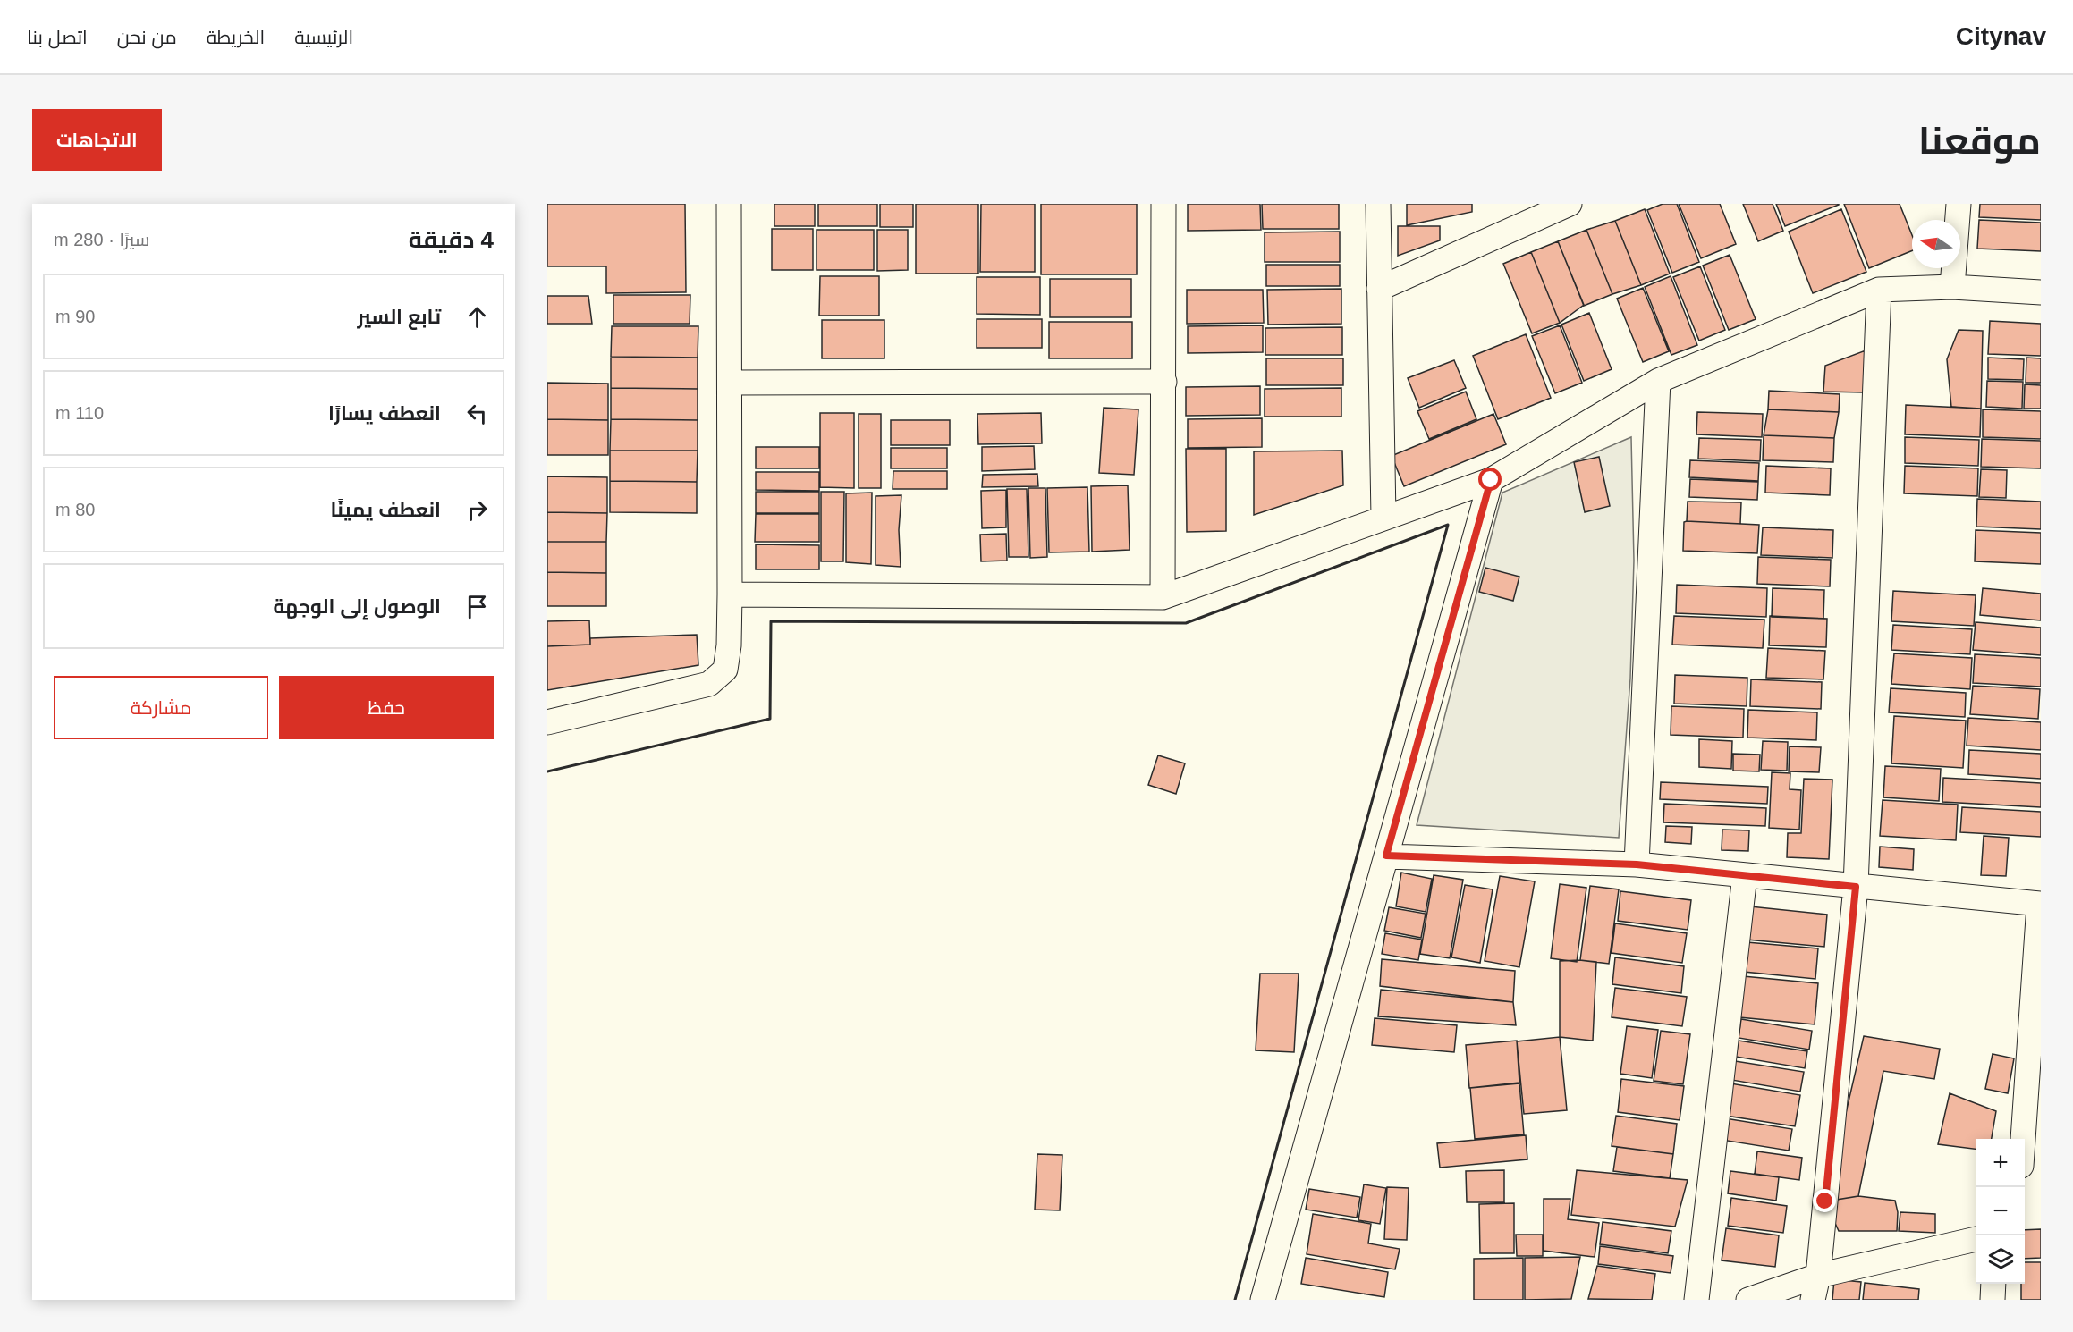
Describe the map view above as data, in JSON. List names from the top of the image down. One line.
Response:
{"north":"left","page":{"header":"Citynav","nav":["الرئيسية","الخريطة","من نحن","اتصل بنا"],"title":"موقعنا","buttons":["الاتجاهات",["حفظ","مشاركة"]],"heading":["4 دقيقة","سيرًا · 280 m"],"list":[["تابع السير","90 m"],["انعطف يسارًا","110 m"],["انعطف يمينًا","80 m"],"الوصول إلى الوجهة"],"map_buttons":["+","−"]}}
